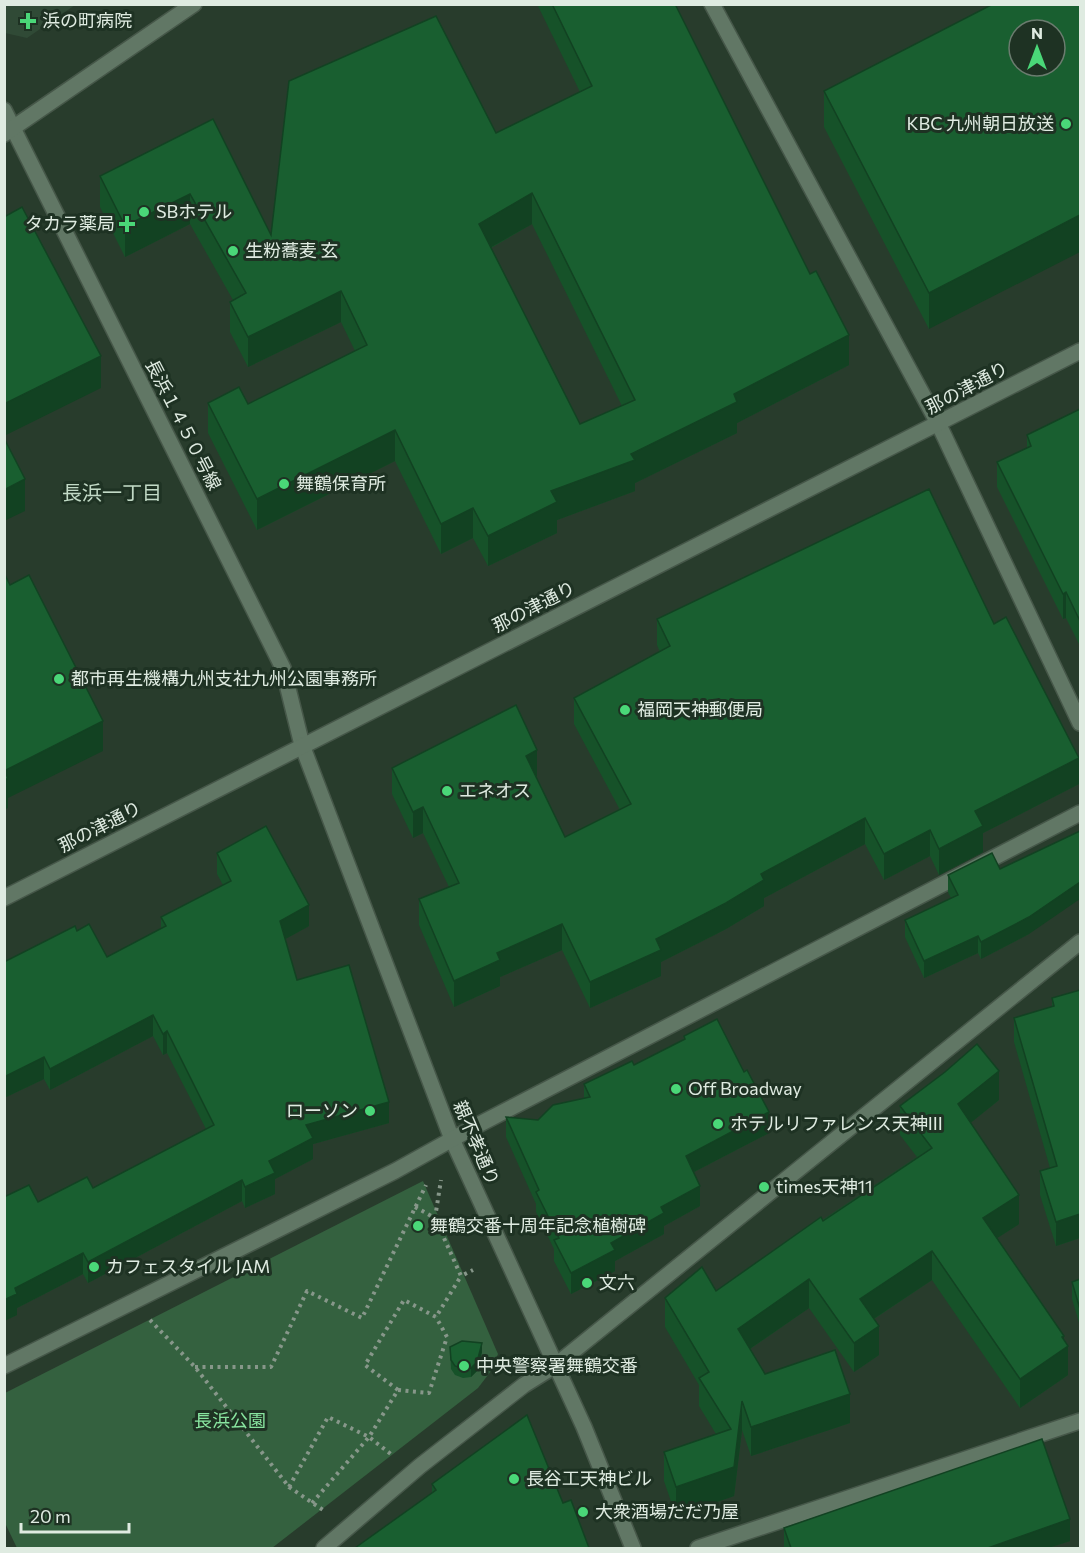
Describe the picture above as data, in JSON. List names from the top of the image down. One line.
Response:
{"streets":{"street":["那の津通り","長浜１４５０号線","親不孝通り"]},"crossings":[["那の津通り","長浜１４５０号線"],["那の津通り","親不孝通り"],["長浜１４５０号線","親不孝通り"]],"districts":["長浜一丁目"],"parks":["長浜公園"],"places":{"health":["浜の町病院","タカラ薬局"],"other":["KBC 九州朝日放送","SBホテル","生粉蕎麦 玄","舞鶴保育所","都市再生機構九州支社九州公園事務所","福岡天神郵便局","エネオス","Off Broadway","ローソン","ホテルリファレンス天神III","times天神11","舞鶴交番十周年記念植樹碑","カフェスタイル JAM","文六","中央警察署舞鶴交番","長谷工天神ビル","大衆酒場だだ乃屋"]},"scale_bar":"20 m","north":"top"}
